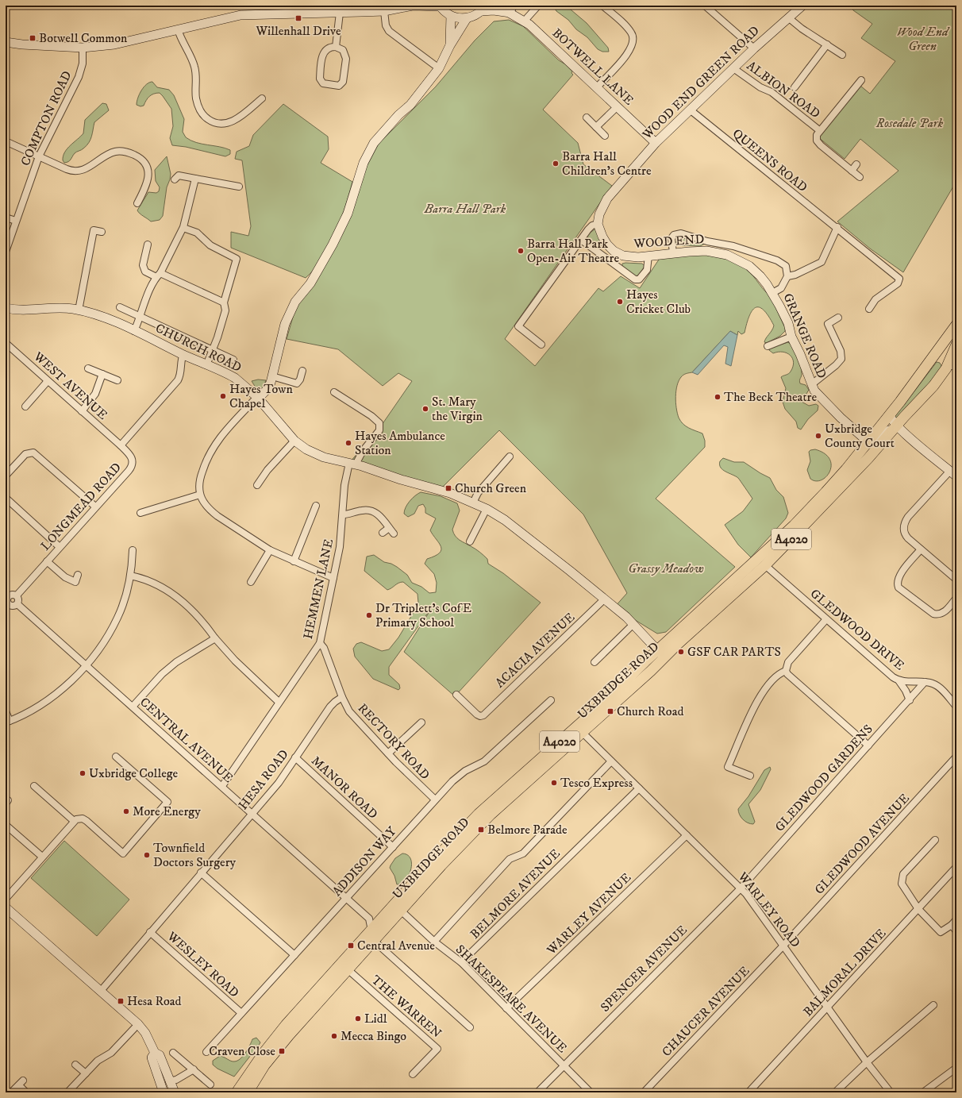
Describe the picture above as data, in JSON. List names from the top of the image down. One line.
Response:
{"streets":{"main road":["A4020","UXBRIDGE ROAD"],"street":["BOTWELL LANE","WOOD END GREEN ROAD","ALBION ROAD","COMPTON ROAD","QUEENS ROAD","WOOD END","GRANGE ROAD","CHURCH ROAD","WEST AVENUE","LONGMEAD ROAD","HEMMEN LANE","GLEDWOOD DRIVE","ACACIA AVENUE","CENTRAL AVENUE","RECTORY ROAD","GLEDWOOD GARDENS","HESA ROAD","MANOR ROAD","GLEDWOOD AVENUE","ADDISON WAY","BELMORE AVENUE","WARLEY ROAD","WARLEY AVENUE","WESLEY ROAD","SPENCER AVENUE","BALMORAL DRIVE","SHAKESPEARE AVENUE","THE WARREN","CHAUCER AVENUE"]},"crossings":[["BOTWELL LANE","WOOD END GREEN ROAD"],["WOOD END GREEN ROAD","ALBION ROAD"],["WOOD END GREEN ROAD","QUEENS ROAD"],["WOOD END GREEN ROAD","WOOD END"],["WOOD END","GRANGE ROAD"],["GRANGE ROAD","UXBRIDGE ROAD"],["CHURCH ROAD","LONGMEAD ROAD"],["CHURCH ROAD","HEMMEN LANE"],["CHURCH ROAD","ACACIA AVENUE"],["CHURCH ROAD","UXBRIDGE ROAD"],["WEST AVENUE","LONGMEAD ROAD"],["HEMMEN LANE","CENTRAL AVENUE"],["HEMMEN LANE","RECTORY ROAD"],["GLEDWOOD DRIVE","UXBRIDGE ROAD"],["GLEDWOOD DRIVE","GLEDWOOD GARDENS"],["UXBRIDGE ROAD","WARLEY ROAD"],["UXBRIDGE ROAD","SHAKESPEARE AVENUE"],["UXBRIDGE ROAD","THE WARREN"],["CENTRAL AVENUE","HESA ROAD"],["CENTRAL AVENUE","ADDISON WAY"],["RECTORY ROAD","HESA ROAD"],["RECTORY ROAD","ADDISON WAY"],["GLEDWOOD GARDENS","WARLEY ROAD"],["GLEDWOOD GARDENS","SPENCER AVENUE"],["HESA ROAD","MANOR ROAD"],["HESA ROAD","WESLEY ROAD"],["MANOR ROAD","ADDISON WAY"],["GLEDWOOD AVENUE","WARLEY ROAD"],["GLEDWOOD AVENUE","CHAUCER AVENUE"],["ADDISON WAY","WESLEY ROAD"],["BELMORE AVENUE","WARLEY ROAD"],["BELMORE AVENUE","SHAKESPEARE AVENUE"],["WARLEY ROAD","WARLEY AVENUE"],["WARLEY ROAD","SPENCER AVENUE"],["WARLEY ROAD","BALMORAL DRIVE"],["WARLEY ROAD","CHAUCER AVENUE"],["WARLEY AVENUE","SHAKESPEARE AVENUE"],["SPENCER AVENUE","SHAKESPEARE AVENUE"]],"parks":["Wood End Green","Rosedale Park","Barra Hall Park","Grassy Meadow"],"places":{"transit":["Willenhall Drive","Botwell Common","Church Green","Church Road","Belmore Parade","Central Avenue","Hesa Road","Craven Close"],"other":["Barra Hall Children's Centre","Barra Hall Park Open-Air Theatre","Hayes Cricket Club","Hayes Town Chapel","The Beck Theatre","St. Mary the Virgin","Uxbridge County Court","Hayes Ambulance Station","Dr Triplett's CofE Primary School","GSF CAR PARTS","Uxbridge College","Tesco Express","More Energy","Townfield Doctors Surgery","Lidl","Mecca Bingo"]}}
